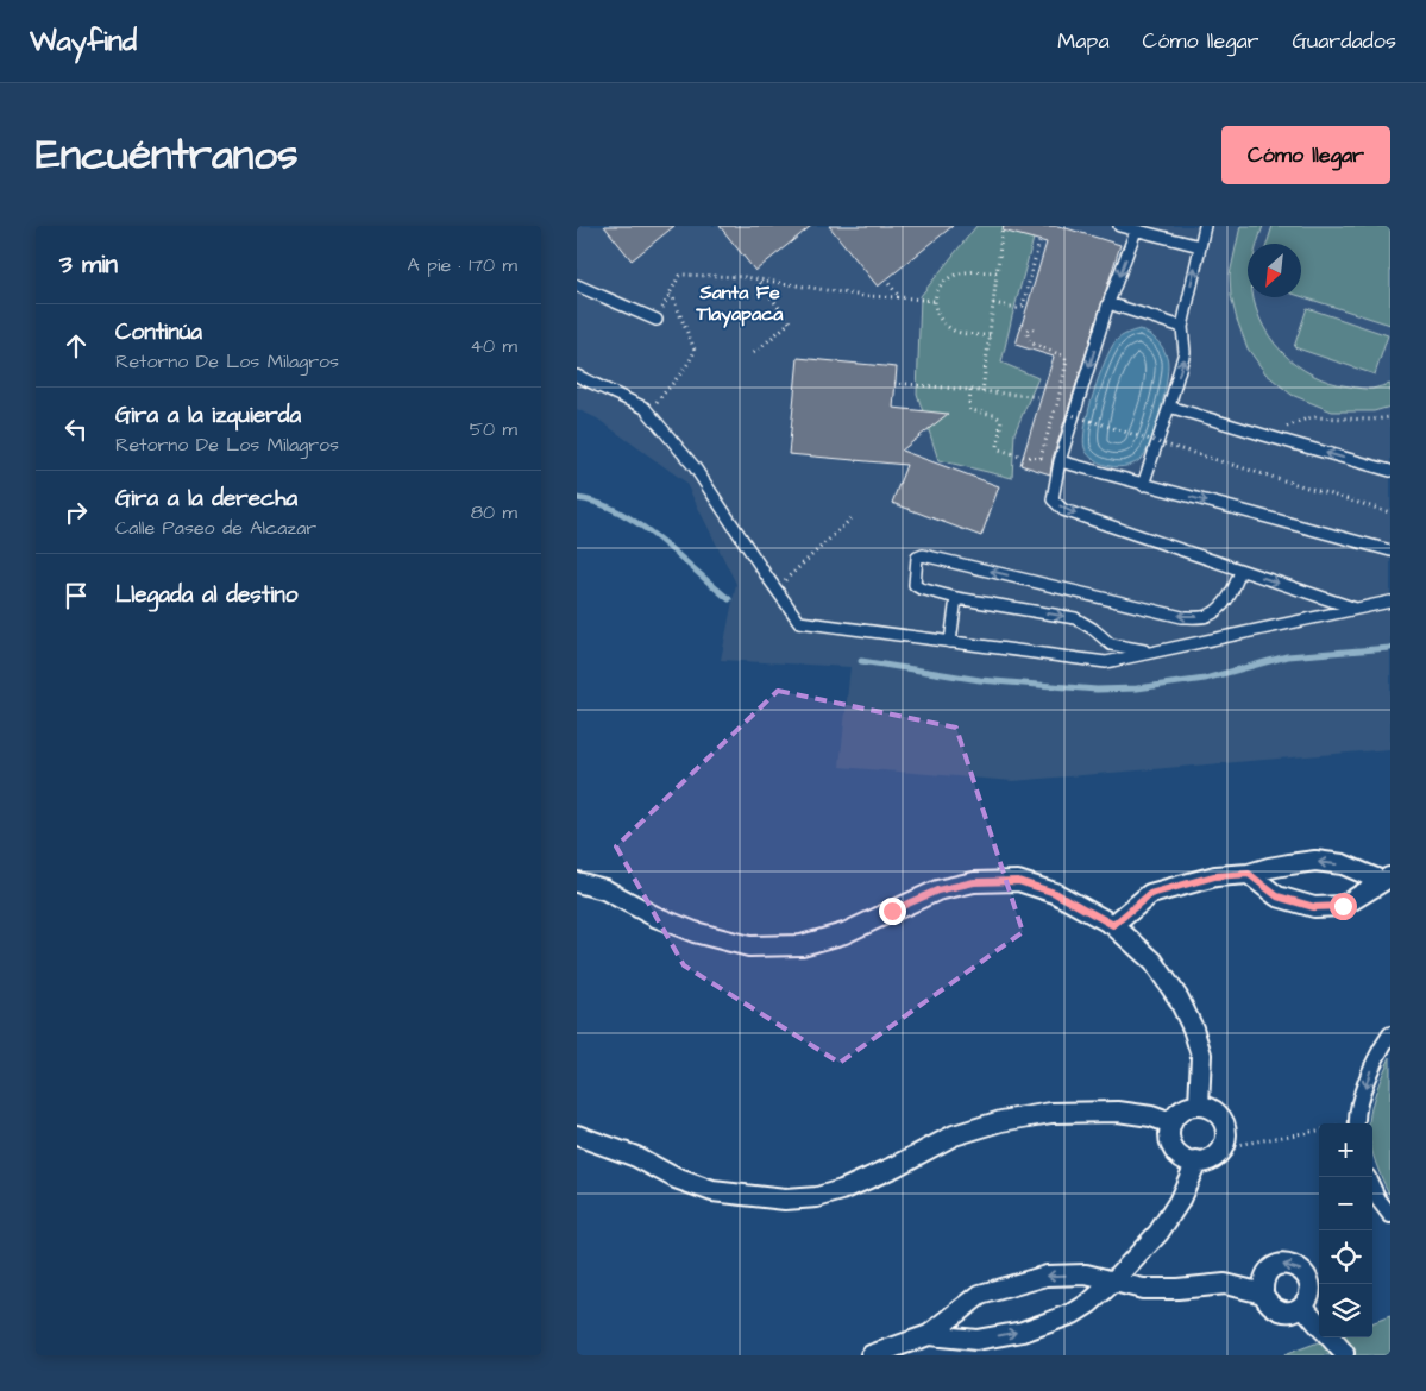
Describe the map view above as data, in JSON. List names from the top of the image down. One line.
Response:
{"districts":["Santa Fe Tlayapaca"],"north":"bottom left","page":{"header":"Wayfind","nav":["Mapa","Cómo llegar","Guardados"],"title":"Encuéntranos","buttons":"Cómo llegar","heading":["3 min","A pie · 170 m"],"list":[["Continúa","Retorno De Los Milagros","40 m"],["Gira a la izquierda","Retorno De Los Milagros","50 m"],["Gira a la derecha","Calle Paseo de Alcazar","80 m"],"Llegada al destino"],"map_buttons":["+","−"]}}
